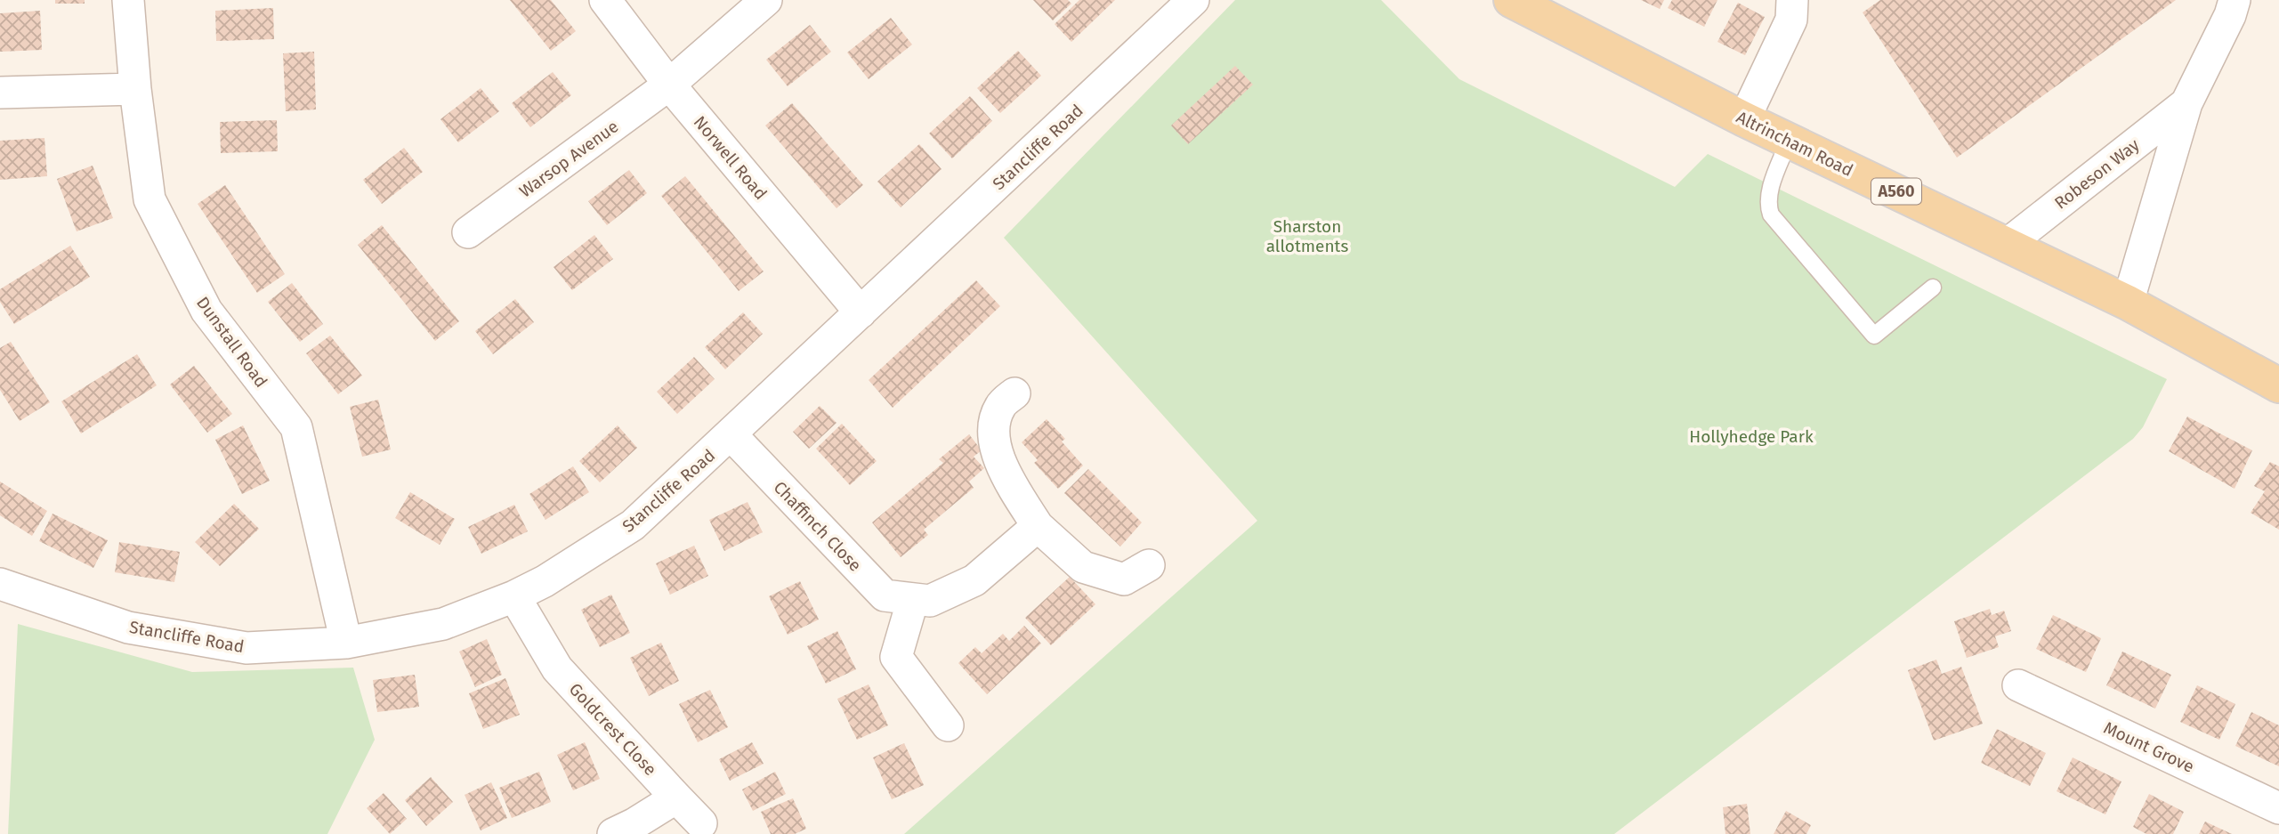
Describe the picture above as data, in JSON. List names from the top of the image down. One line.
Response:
{"streets":{"main road":["Altrincham Road","A560"],"street":["Stancliffe Road","Norwell Road","Warsop Avenue","Robeson Way","Dunstall Road","Chaffinch Close","Goldcrest Close","Mount Grove"]},"crossings":[["Altrincham Road","Robeson Way"],["Stancliffe Road","Norwell Road"],["Stancliffe Road","Dunstall Road"],["Stancliffe Road","Chaffinch Close"],["Stancliffe Road","Goldcrest Close"],["Norwell Road","Warsop Avenue"]],"parks":["Sharston allotments","Hollyhedge Park"]}
